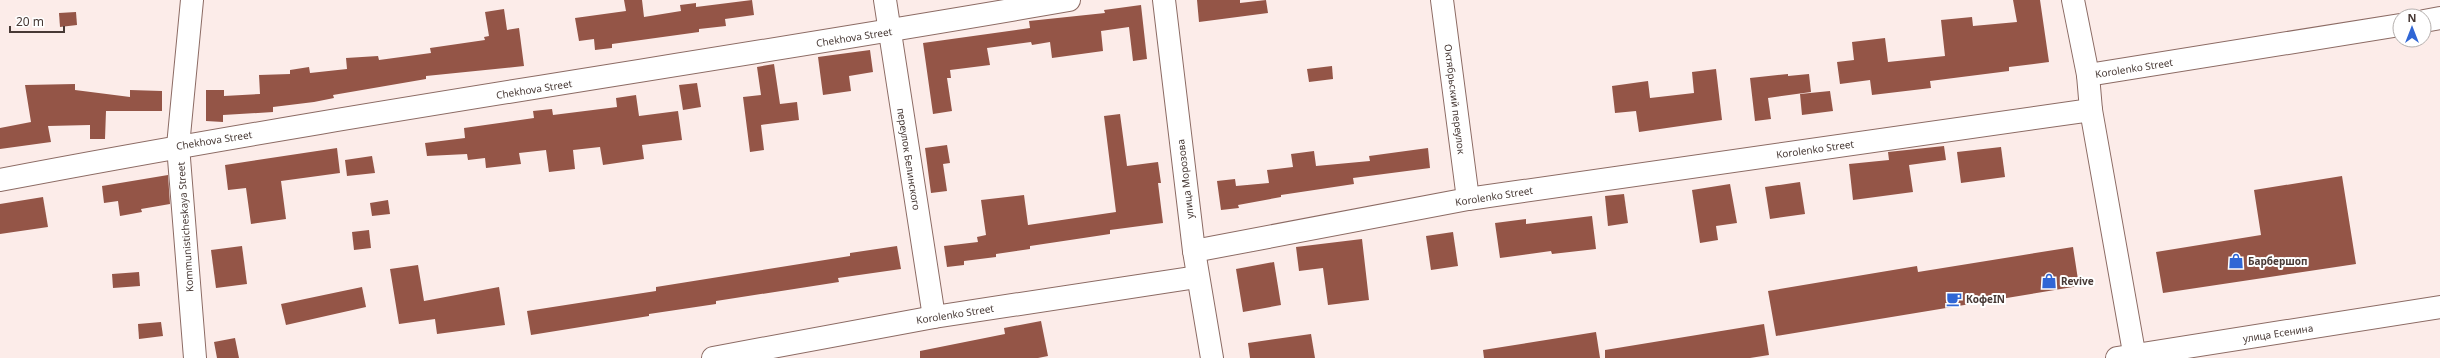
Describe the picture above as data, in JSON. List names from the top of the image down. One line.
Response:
{"streets":{"street":["Chekhova Street","Korolenko Street","Октябрьский переулок","переулок Белинского","улица Морозова","Kommunisticheskaya Street","улица Есенина"]},"crossings":[["Chekhova Street","переулок Белинского"],["Chekhova Street","Kommunisticheskaya Street"],["Korolenko Street","Октябрьский переулок"],["Korolenko Street","переулок Белинского"],["Korolenko Street","улица Морозова"]],"places":{"shop":["Барбершоп","Revive"],"cafe":["КофеIN"]},"scale_bar":"20 m","north":"top"}
